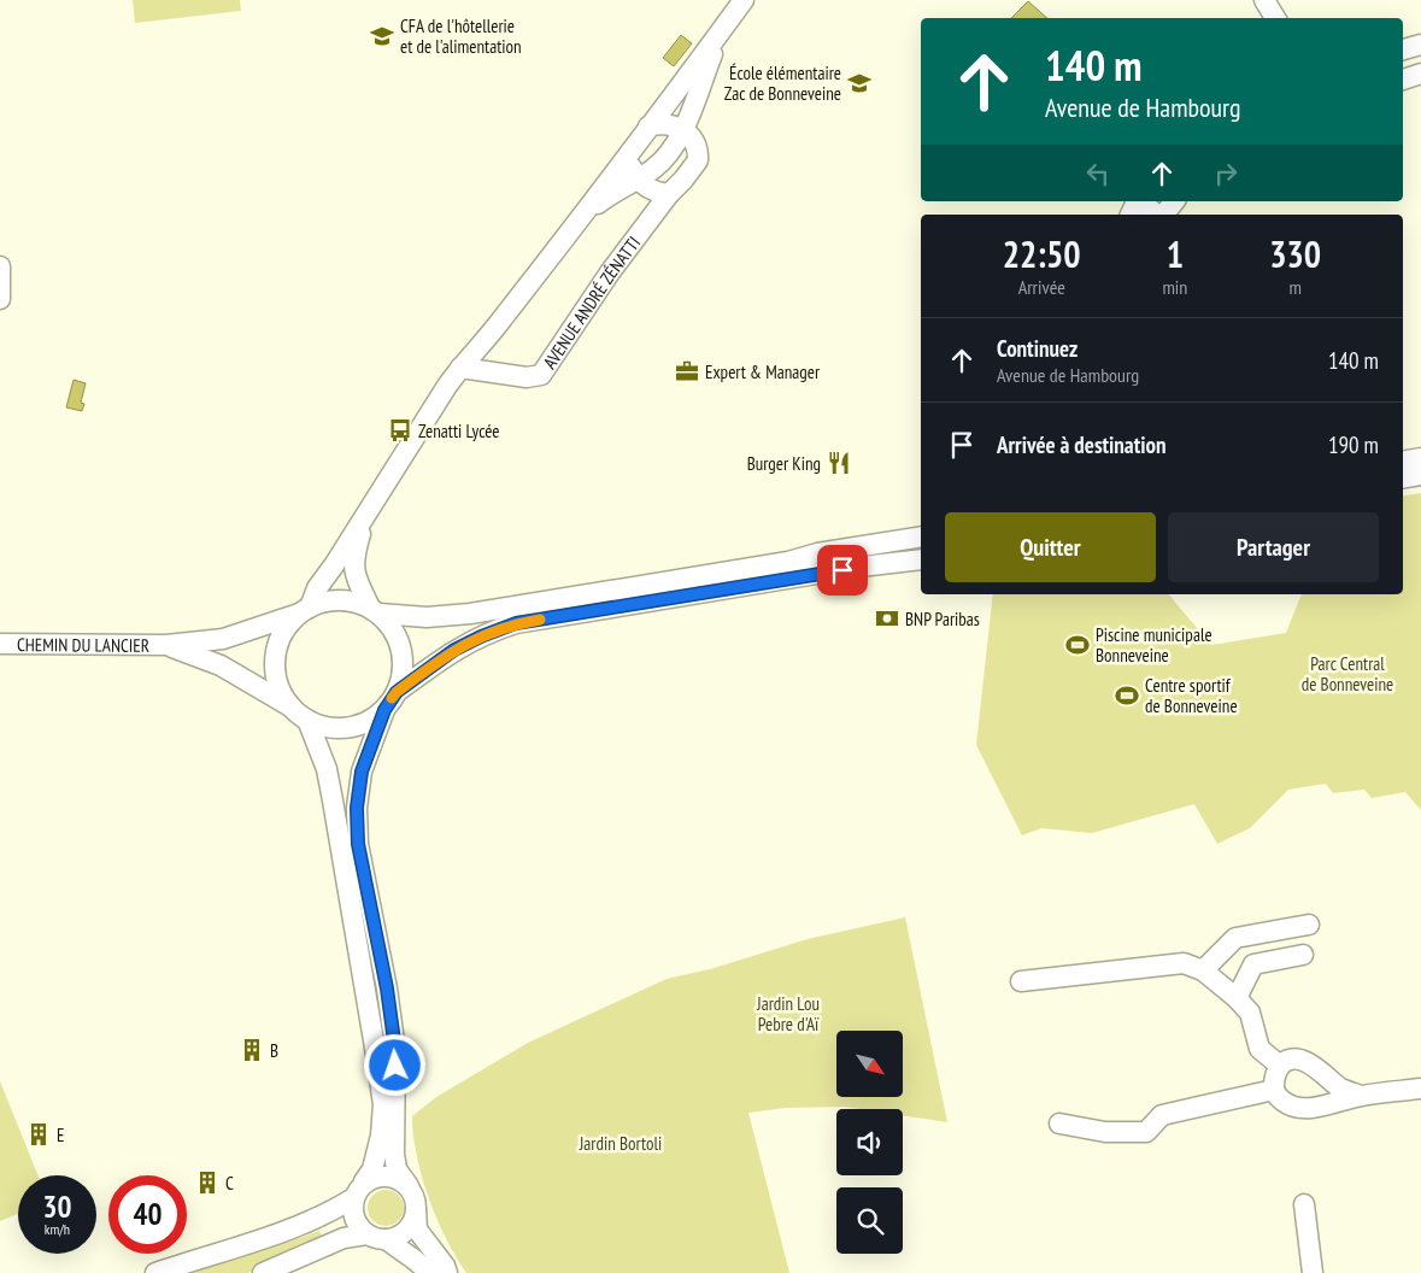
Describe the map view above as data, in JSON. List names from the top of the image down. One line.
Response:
{"streets":{"street":["AVENUE ANDRÉ ZÉNATTI","CHEMIN DU LANCIER"]},"parks":["Parc Central de Bonneveine","Jardin Lou Pebre d'Aï","Jardin Bortoli"],"places":{"school or university":["CFA de l'hôtellerie et de l'alimentation","École élémentaire Zac de Bonneveine"],"office":["Expert & Manager"],"bus stop":["Zenatti Lycée"],"restaurant":["Burger King"],"bank":["BNP Paribas"],"sports":["Piscine municipale Bonneveine","Centre sportif de Bonneveine"],"building":["B","E","C"]},"north":"bottom right","page":{"turn":["140 m","Avenue de Hambourg"],"eta":["22:50","Arrivée","1","min","330","m"],"list":[{"name":"Continuez","note":"Avenue de Hambourg","value":"140 m"},{"name":"Arrivée à destination","value":"190 m"}],"buttons":["Quitter","Partager"],"speed":"30 km/h","limit":"40"}}
